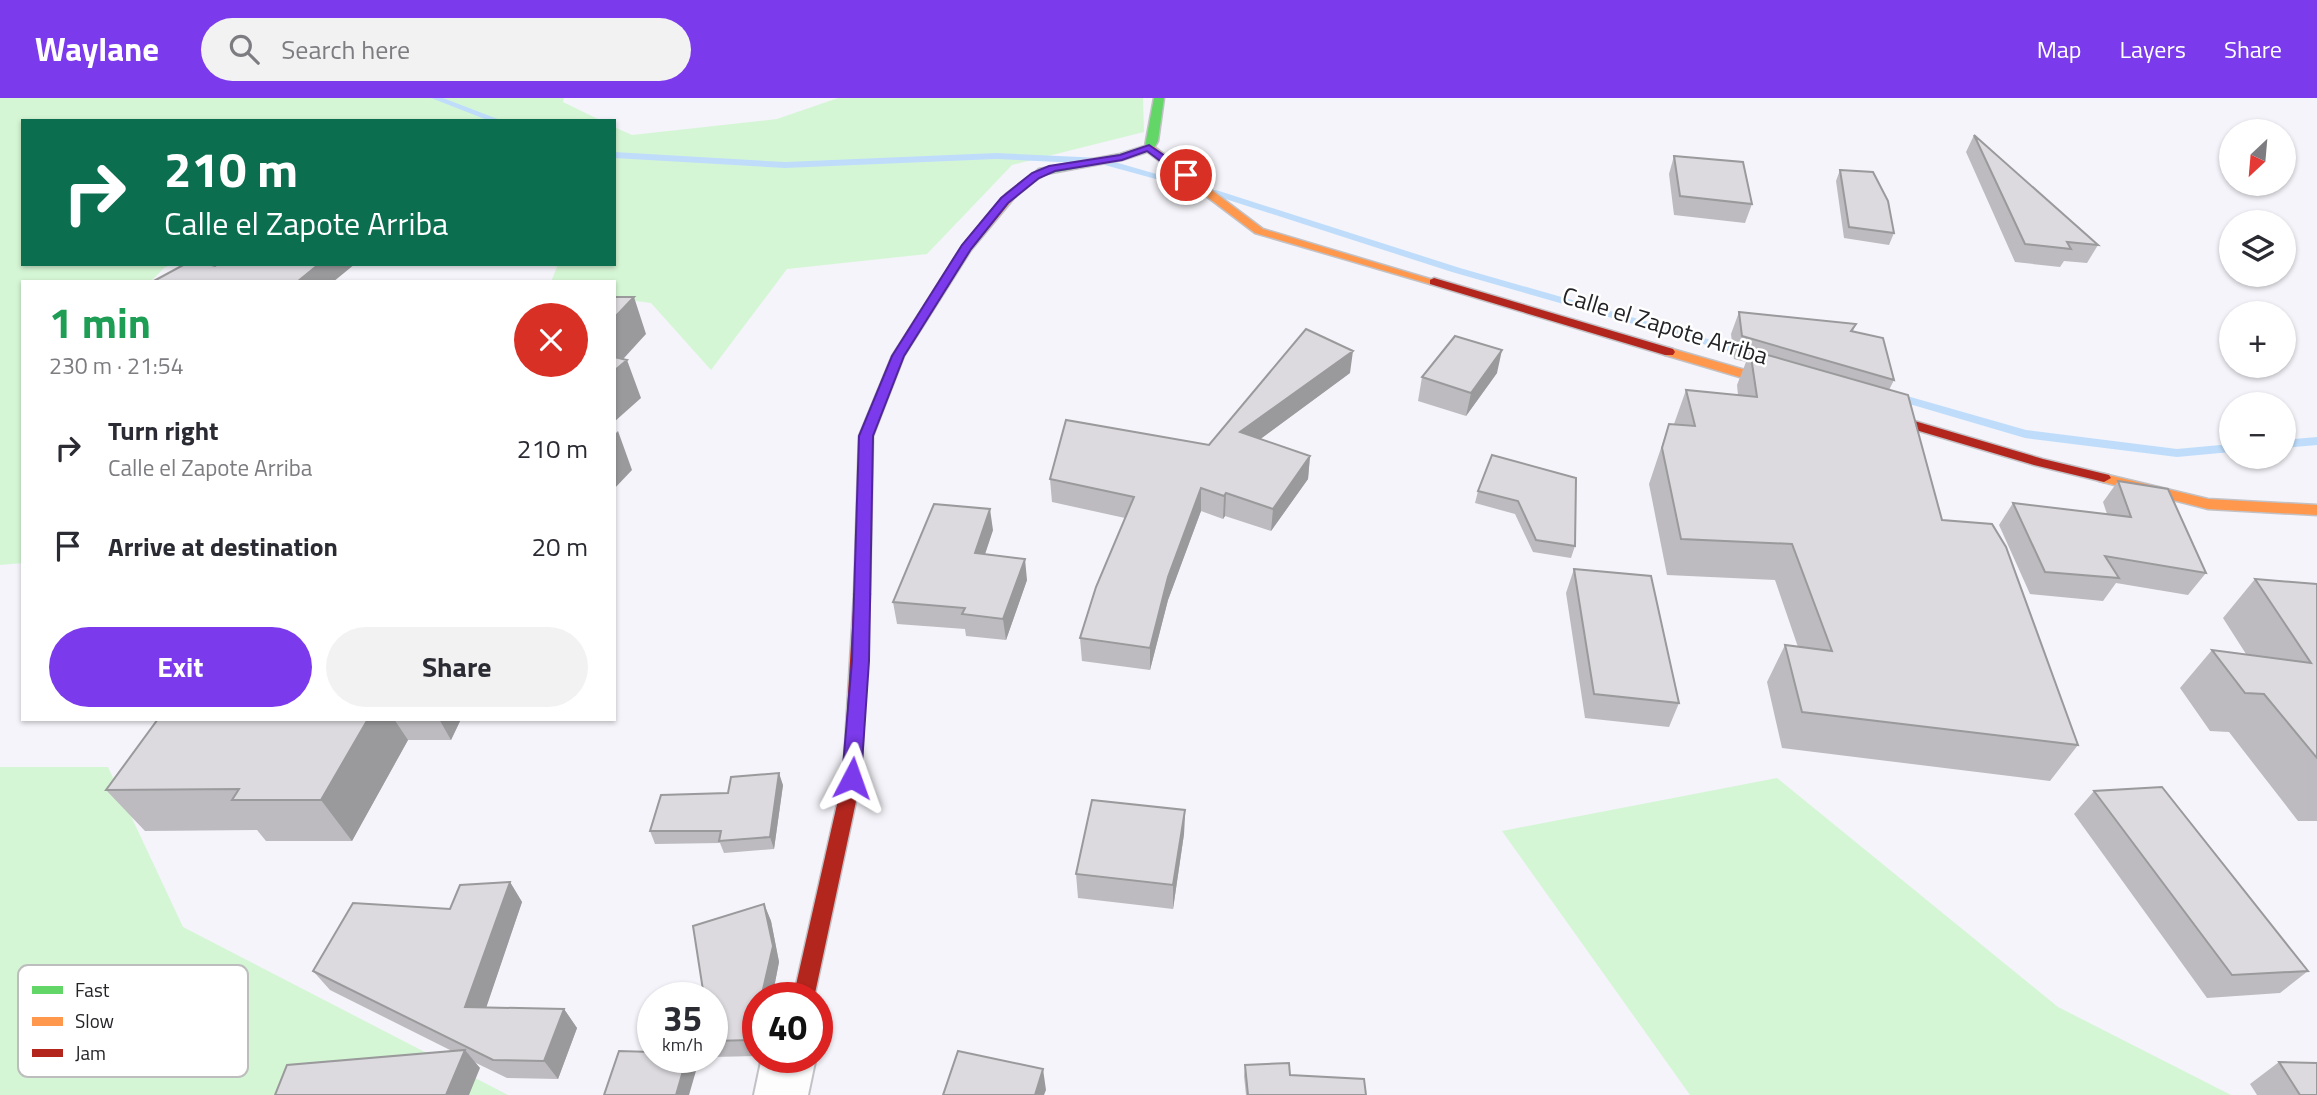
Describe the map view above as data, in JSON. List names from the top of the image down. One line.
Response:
{"streets":{"street":["Calle el Zapote Arriba"]},"legend":["Fast","Slow","Jam"],"north":"bottom left","page":{"header":"Waylane","search":"Search here","nav":["Map","Layers","Share"],"map_buttons":["+","−"],"turn":["210 m","Calle el Zapote Arriba"],"heading":["1 min","230 m · 21:54"],"list":[{"name":"Turn right","note":"Calle el Zapote Arriba","value":"210 m"},{"name":"Arrive at destination","value":"20 m"}],"buttons":["Exit","Share"],"speed":"35 km/h","limit":"40"}}
